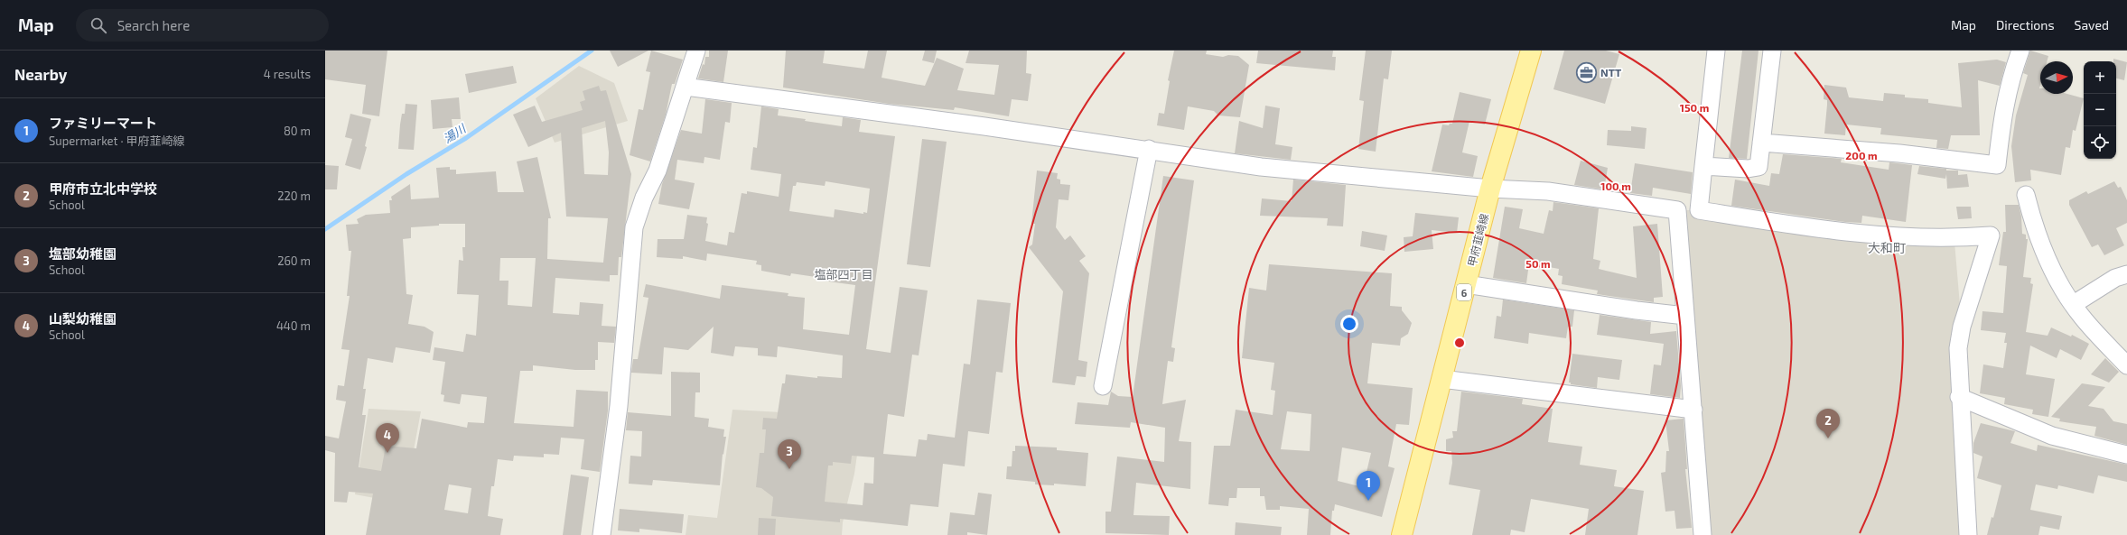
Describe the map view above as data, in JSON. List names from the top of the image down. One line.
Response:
{"streets":{"main road":["甲府韮崎線","6"]},"districts":["大和町","塩部四丁目"],"water":["湯川"],"places":{"office":["NTT"]},"north":"right","page":{"header":"Map","search":"Search here","nav":["Map","Directions","Saved"],"heading":["Nearby","4 results"],"map_buttons":["+","−"],"list":[{"mark":"1","name":"ファミリーマート","note":"Supermarket · 甲府韮崎線","value":"80 m"},{"mark":"2","name":"甲府市立北中学校","note":"School","value":"220 m"},{"mark":"3","name":"塩部幼稚園","note":"School","value":"260 m"},{"mark":"4","name":"山梨幼稚園","note":"School","value":"440 m"}],"pins":["2","4","3","1"]},"rings":["150 m","200 m","100 m","50 m"]}
